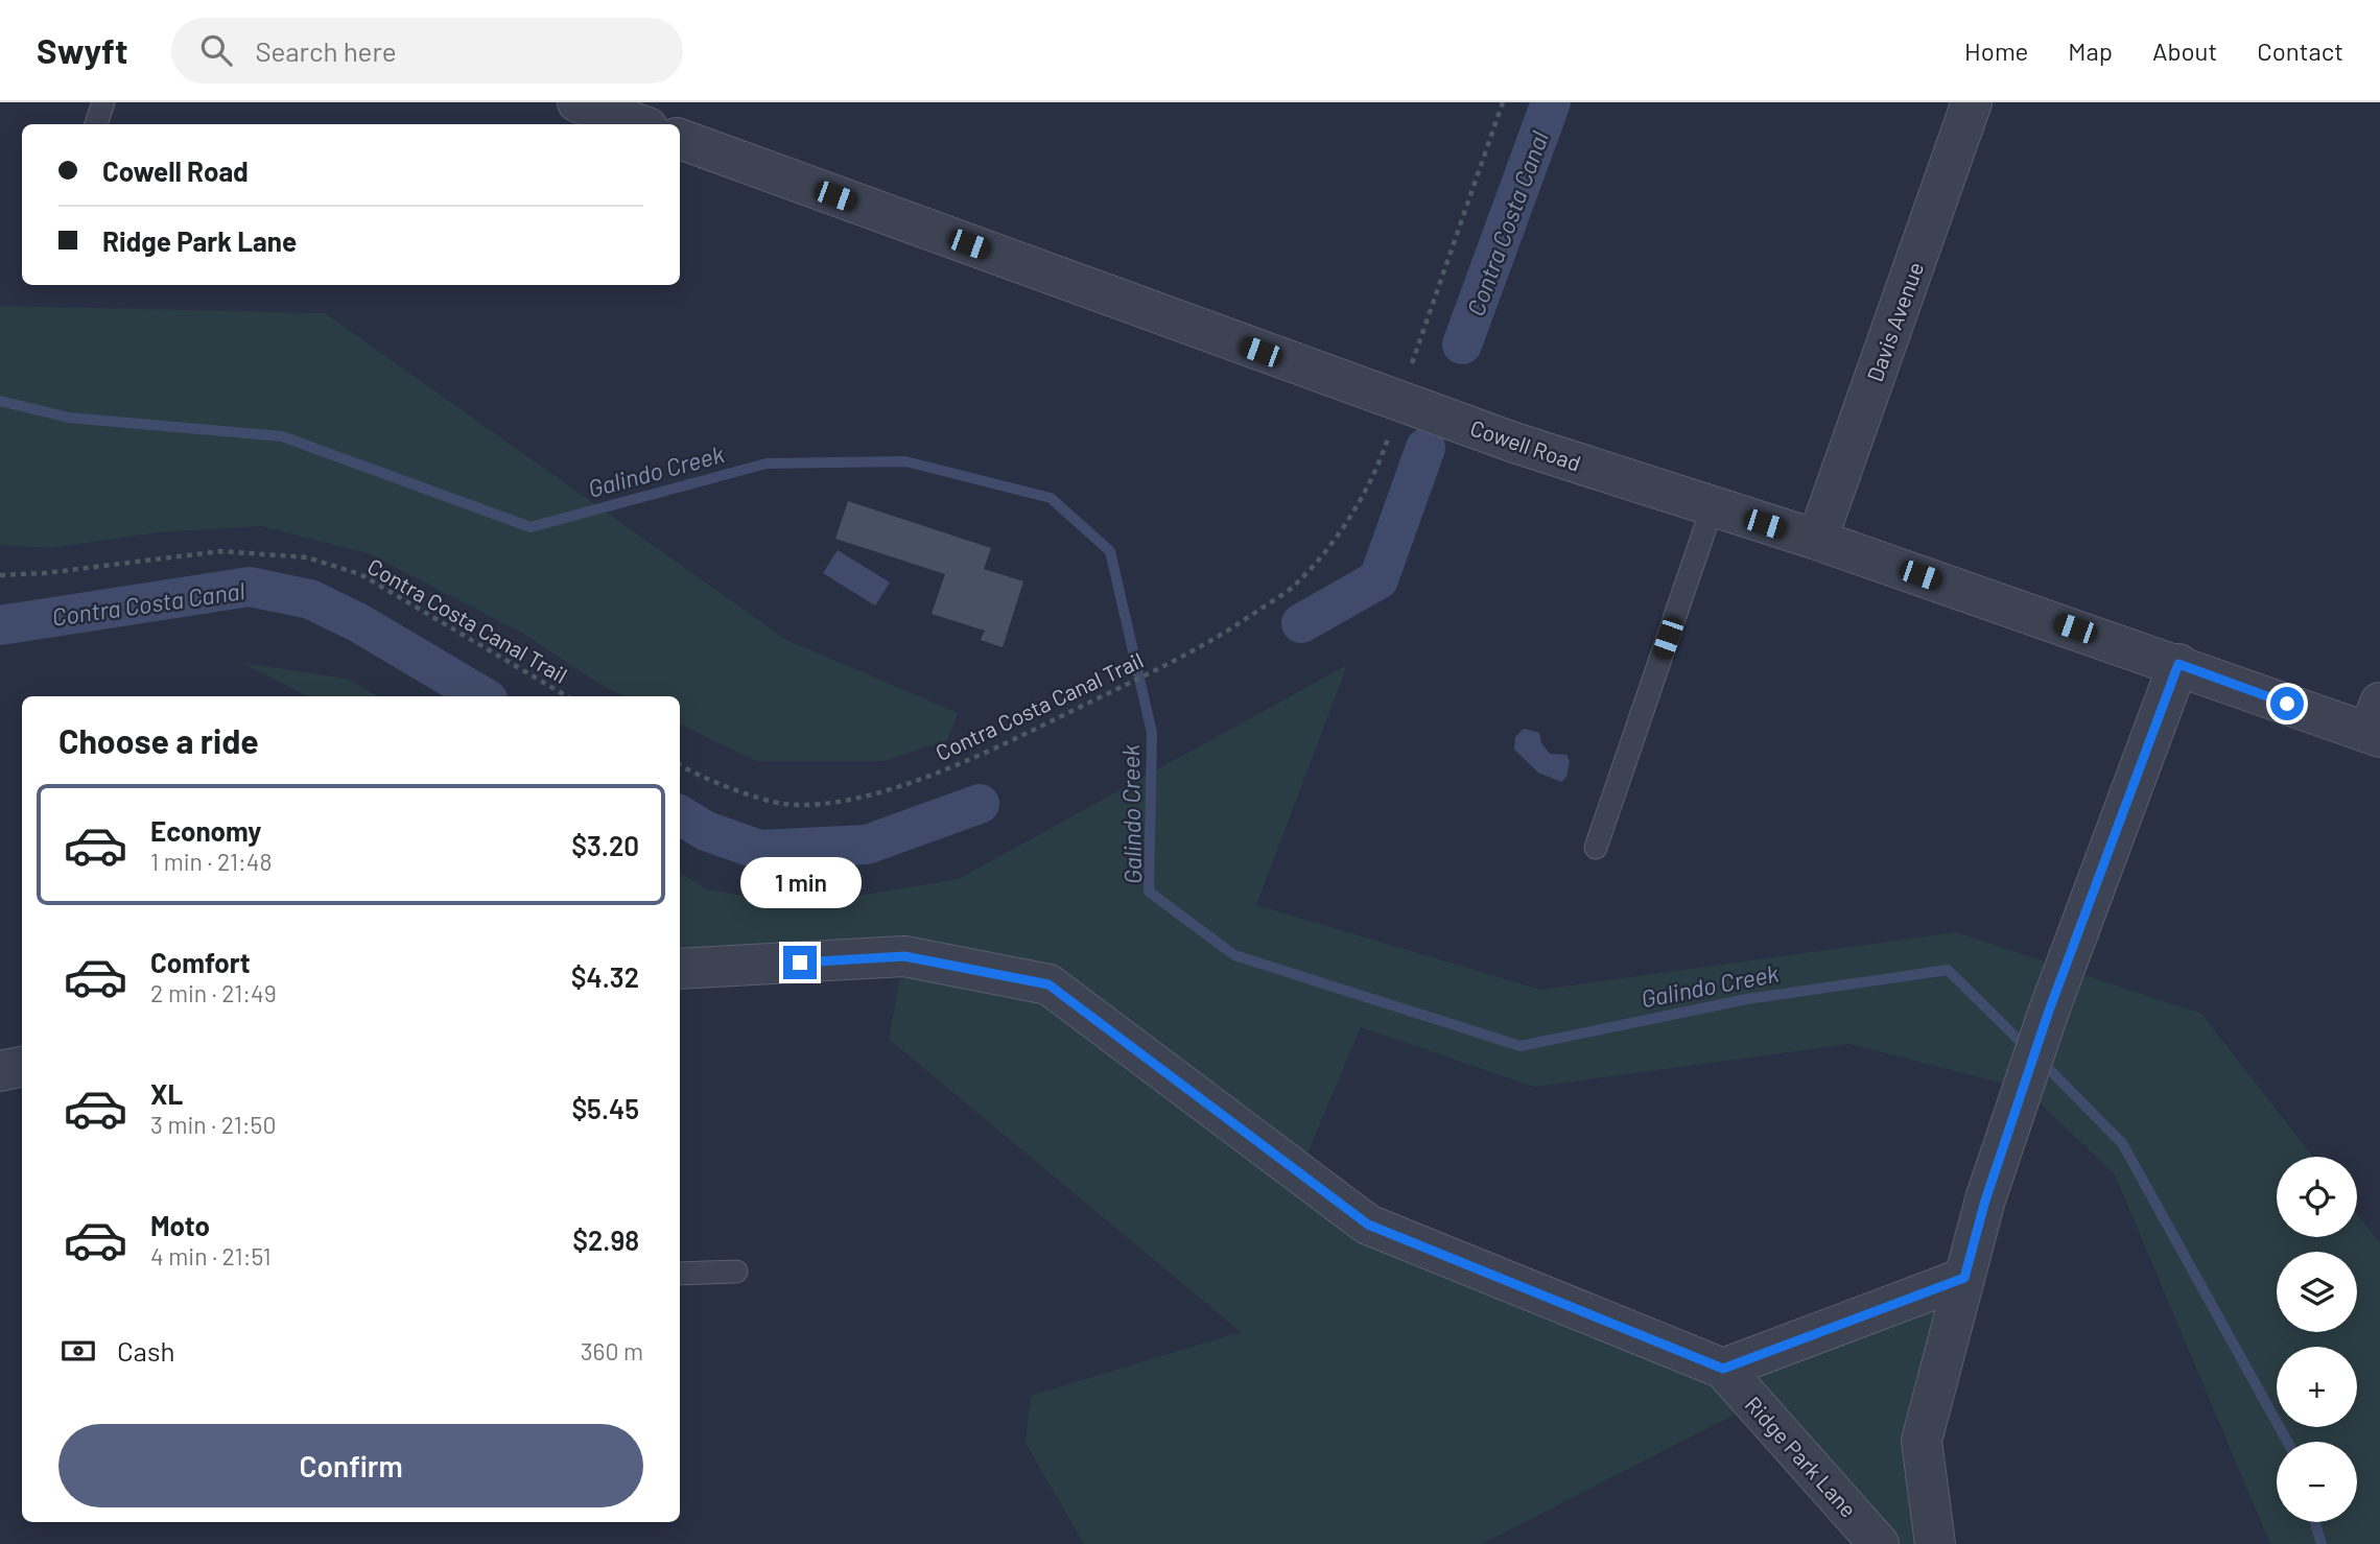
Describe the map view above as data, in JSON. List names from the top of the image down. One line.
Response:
{"streets":{"street":["Davis Avenue","Cowell Road","Ridge Park Lane"],"path":["Contra Costa Canal Trail"]},"crossings":[["Davis Avenue","Cowell Road"]],"water":["Contra Costa Canal","Galindo Creek"],"page":{"header":"Swyft","search":"Search here","nav":["Home","Map","About","Contact"],"banner":["Cowell Road","Ridge Park Lane"],"heading":"Choose a ride","list":[{"name":"Economy","note":"1 min · 21:48","value":"$3.20"},{"name":"Comfort","note":"2 min · 21:49","value":"$4.32"},{"name":"XL","note":"3 min · 21:50","value":"$5.45"},{"name":"Moto","note":"4 min · 21:51","value":"$2.98"}],"bubble":"1 min","map_buttons":["+","−"],"pay":["Cash","360 m"],"buttons":"Confirm"}}
